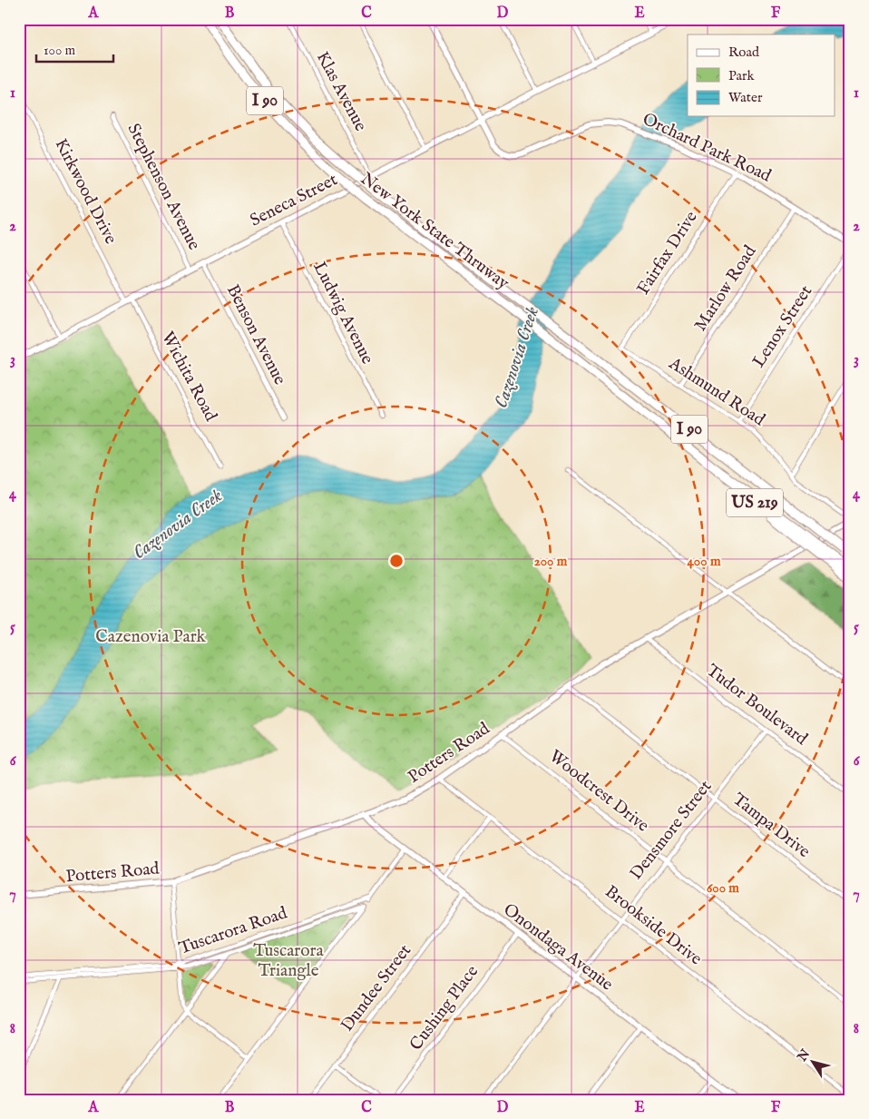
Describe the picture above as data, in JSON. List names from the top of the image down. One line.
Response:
{"streets":{"highway":["I 90","New York State Thruway","US 219"],"street":["Klas Avenue","Orchard Park Road","Stephenson Avenue","Kirkwood Drive","Seneca Street","Fairfax Drive","Marlow Road","Ludwig Avenue","Lenox Street","Benson Avenue","Wichita Road","Ashmund Road","Tudor Boulevard","Potters Road","Woodcrest Drive","Tampa Drive","Densmore Street","Brookside Drive","Tuscarora Road","Onondaga Avenue","Dundee Street","Cushing Place"]},"crossings":[["Klas Avenue","Seneca Street"],["Orchard Park Road","Seneca Street"],["Orchard Park Road","Fairfax Drive"],["Orchard Park Road","Marlow Road"],["Orchard Park Road","Lenox Street"],["Stephenson Avenue","Seneca Street"],["Kirkwood Drive","Seneca Street"],["Kirkwood Drive","Wichita Road"],["Seneca Street","Ludwig Avenue"],["Seneca Street","Benson Avenue"],["Seneca Street","Wichita Road"],["New York State Thruway","US 219"],["Fairfax Drive","Ashmund Road"],["Marlow Road","Ashmund Road"],["Lenox Street","Ashmund Road"],["Ashmund Road","Potters Road"],["Tudor Boulevard","Potters Road"],["Tudor Boulevard","Densmore Street"],["Potters Road","Woodcrest Drive"],["Potters Road","Tampa Drive"],["Potters Road","Brookside Drive"],["Potters Road","Onondaga Avenue"],["Woodcrest Drive","Densmore Street"],["Tampa Drive","Densmore Street"],["Densmore Street","Brookside Drive"],["Densmore Street","Onondaga Avenue"],["Onondaga Avenue","Dundee Street"],["Onondaga Avenue","Cushing Place"]],"water":["Cazenovia Creek"],"parks":["Cazenovia Park","Tuscarora Triangle"],"legend":["Road","Park","Water"],"scale_bar":"100 m","north":"top left","grid":{"columns":["A","B","C","D","E","F"],"rows":["1","2","3","4","5","6","7","8"]},"rings":["200 m","400 m","600 m"]}
